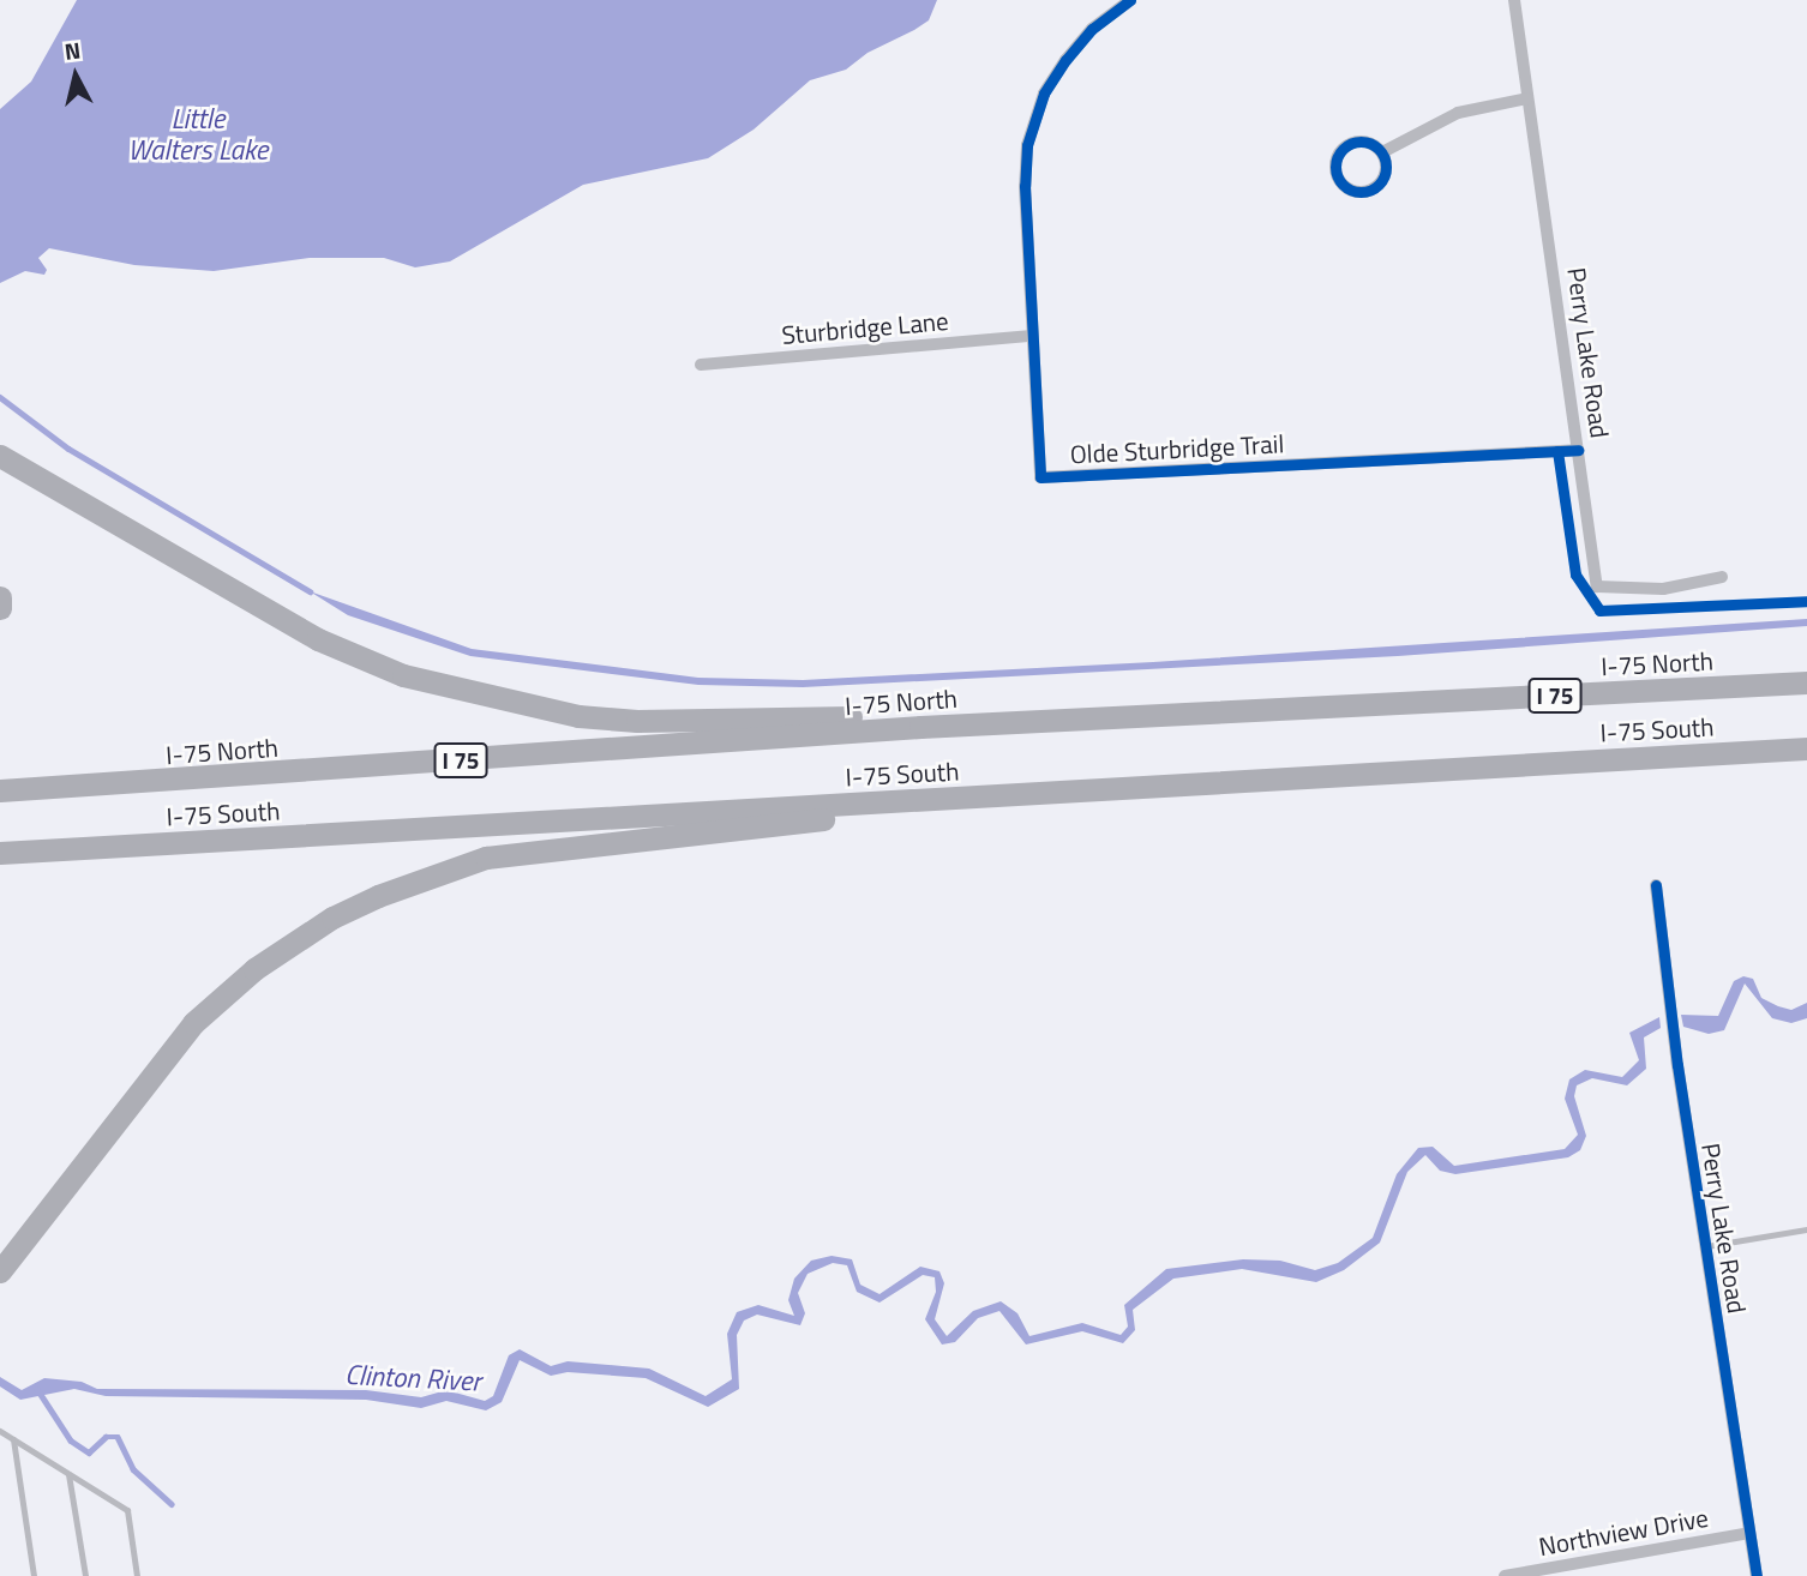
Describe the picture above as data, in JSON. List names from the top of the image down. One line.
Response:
{"streets":{"highway":["I-75 North","I 75","I-75 South"],"street":["Sturbridge Lane","Perry Lake Road","Olde Sturbridge Trail","Northview Drive"]},"crossings":[["Sturbridge Lane","Olde Sturbridge Trail"],["Perry Lake Road","Olde Sturbridge Trail"],["Perry Lake Road","Northview Drive"]],"water":["Little Walters Lake","Clinton River"],"north":"top"}
